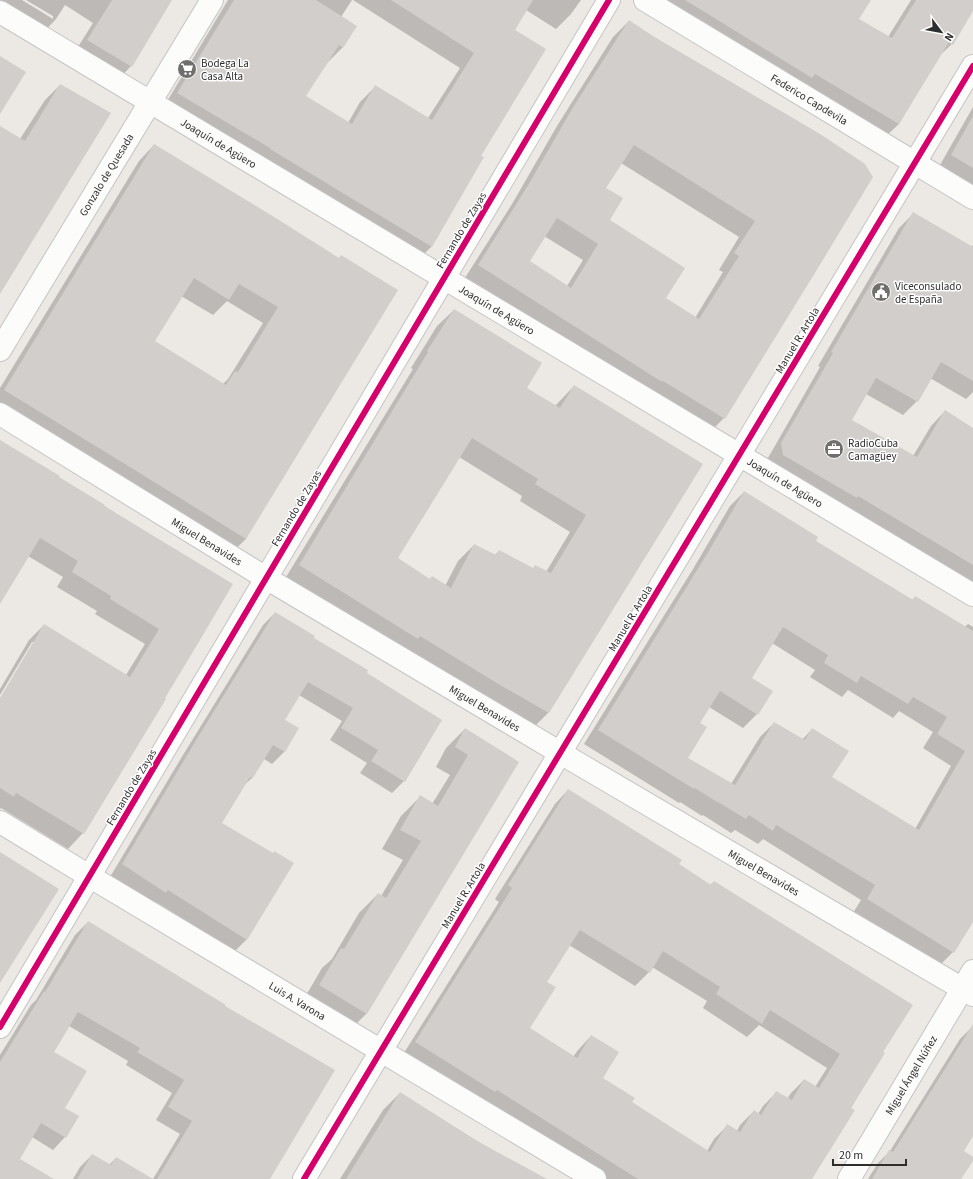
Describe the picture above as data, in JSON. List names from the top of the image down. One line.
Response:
{"streets":{"street":["Federico Capdevila","Joaquín de Agüero","Gonzalo de Quesada","Fernando de Zayas","Manuel R. Artola","Miguel Benavides","Luis A. Varona","Miguel Ángel Núñez"]},"crossings":[["Federico Capdevila","Manuel R. Artola"],["Joaquín de Agüero","Gonzalo de Quesada"],["Joaquín de Agüero","Fernando de Zayas"],["Joaquín de Agüero","Manuel R. Artola"],["Fernando de Zayas","Miguel Benavides"],["Fernando de Zayas","Luis A. Varona"],["Manuel R. Artola","Miguel Benavides"],["Manuel R. Artola","Luis A. Varona"],["Miguel Benavides","Miguel Ángel Núñez"]],"places":{"supermarket":["Bodega La Casa Alta"],"public building":["Viceconsulado de España"],"office":["RadioCuba Camagüey"]},"scale_bar":"20 m","north":"bottom right"}
